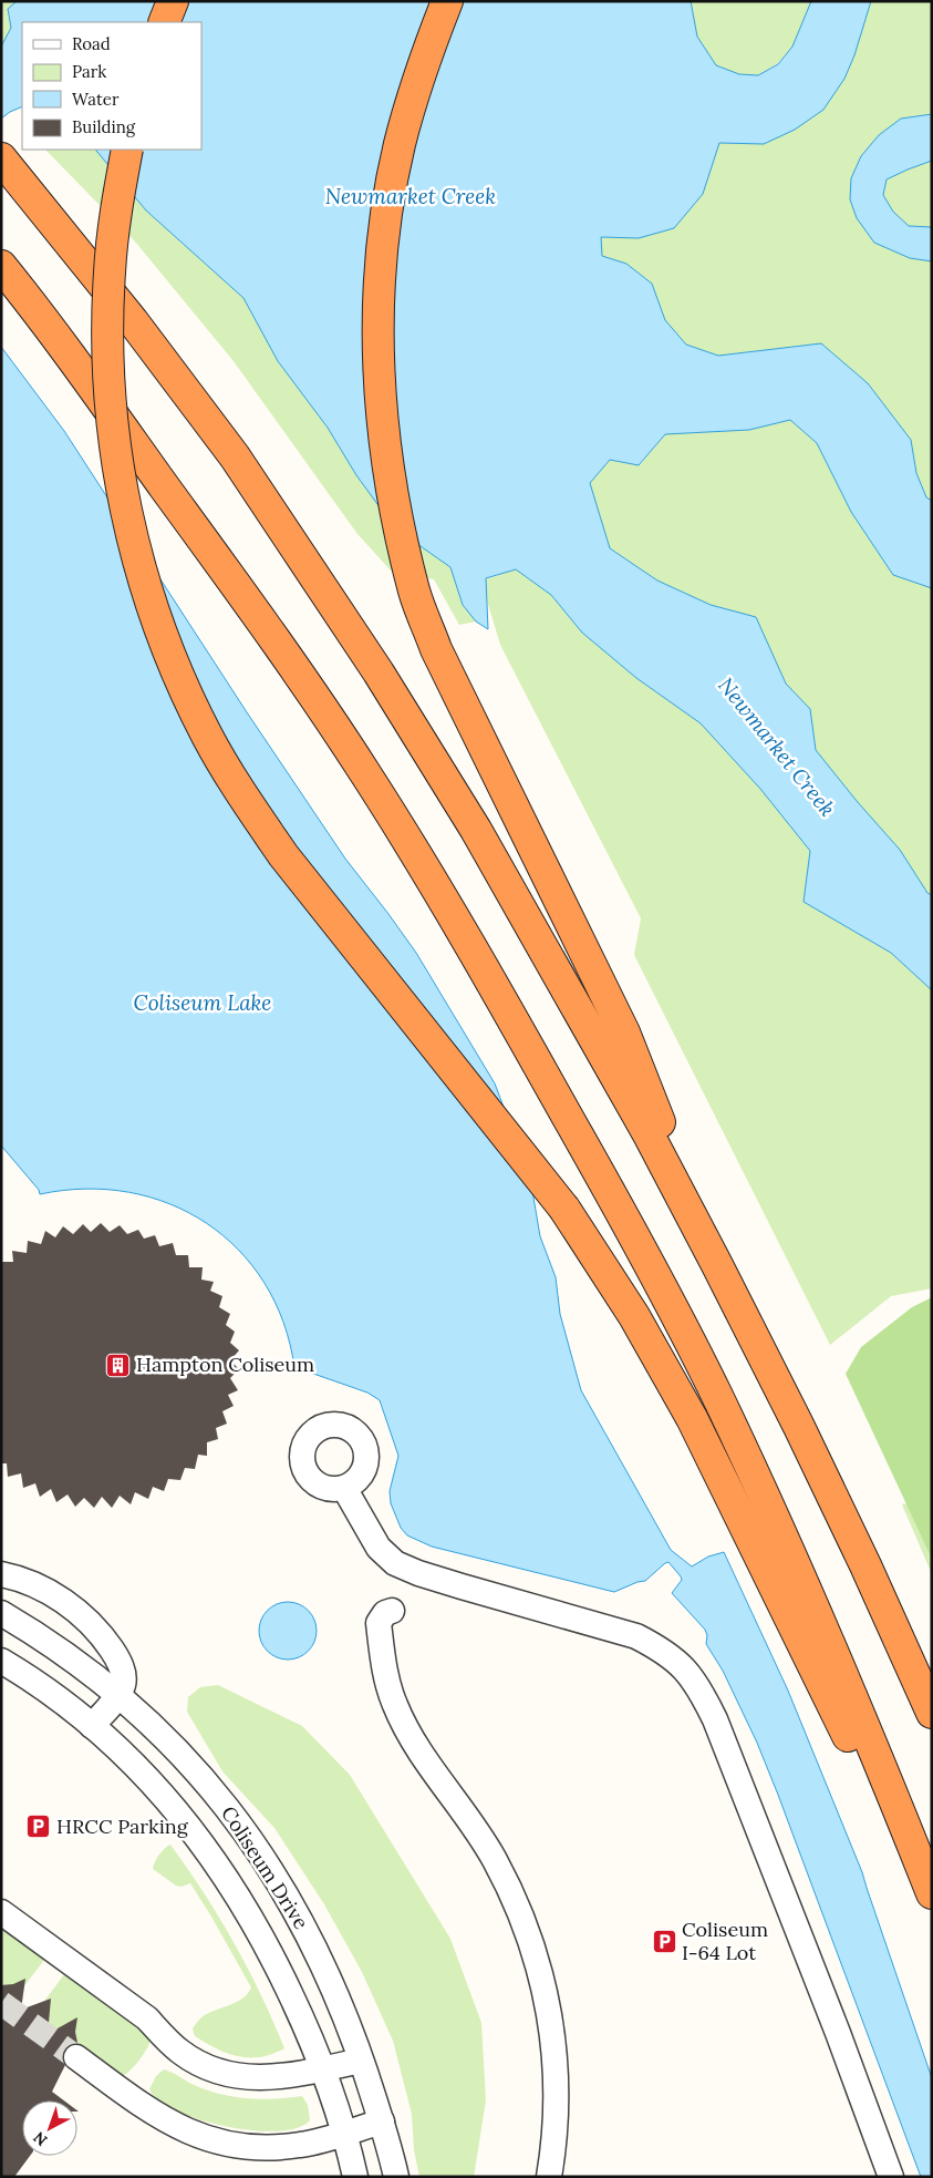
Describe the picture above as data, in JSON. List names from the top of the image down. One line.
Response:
{"streets":{"street":["Coliseum Drive"]},"water":["Newmarket Creek","Coliseum Lake"],"places":{"building":["Hampton Coliseum"],"parking":["HRCC Parking","Coliseum I-64 Lot"]},"legend":["Road","Park","Water","Building"],"north":"bottom left"}
